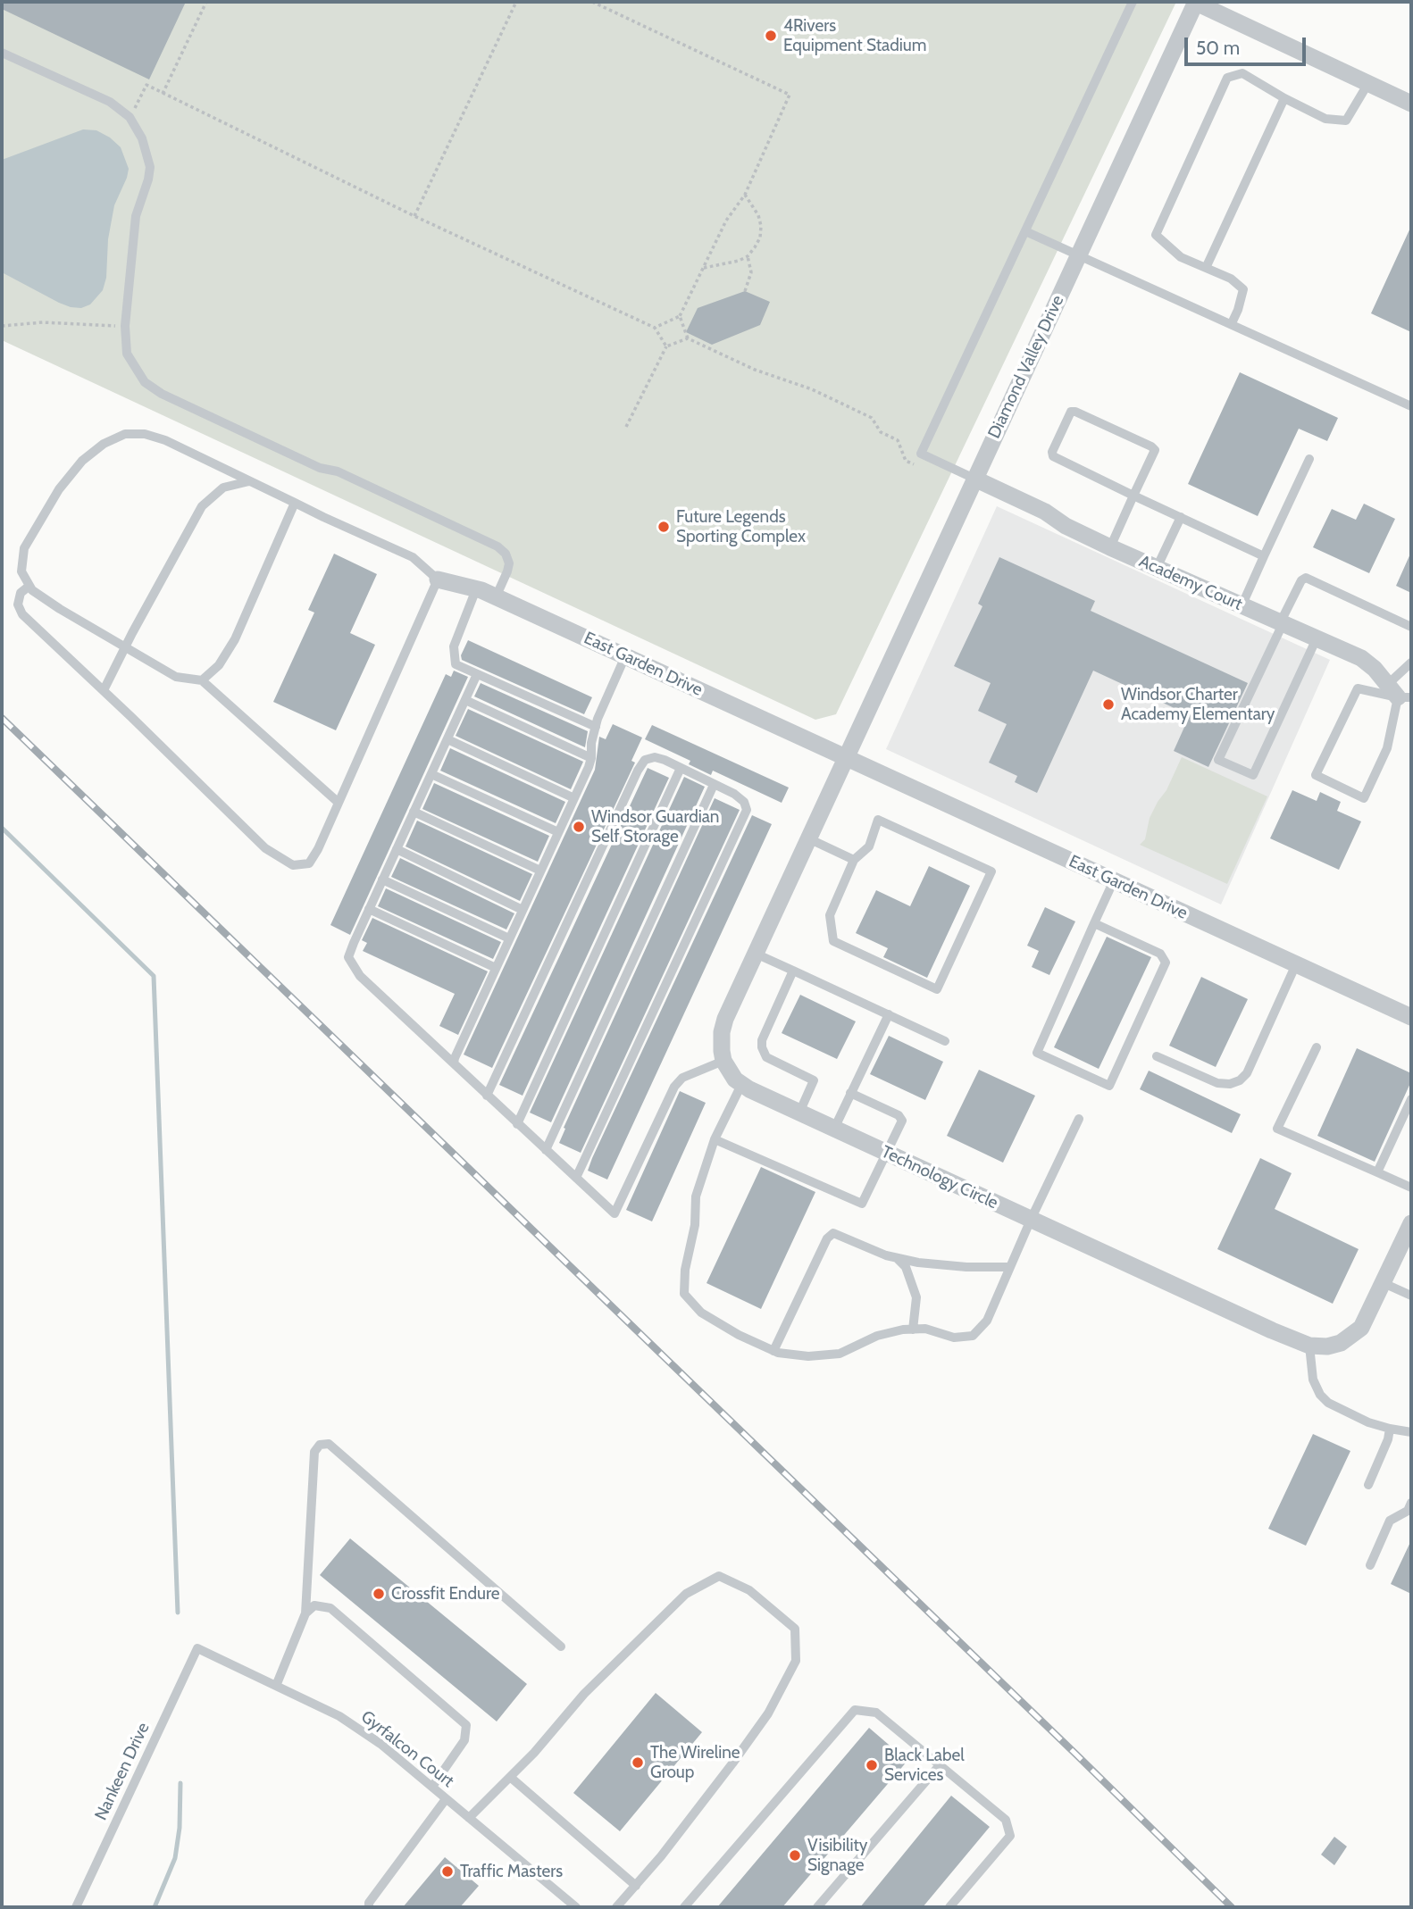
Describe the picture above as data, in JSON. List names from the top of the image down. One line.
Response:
{"streets":{"street":["Diamond Valley Drive","Academy Court","East Garden Drive","Technology Circle"],"lane":["Gyrfalcon Court","Nankeen Drive"]},"crossings":[["Diamond Valley Drive","Academy Court"],["Diamond Valley Drive","East Garden Drive"],["Gyrfalcon Court","Nankeen Drive"]],"places":["4Rivers Equipment Stadium","Future Legends Sporting Complex","Windsor Charter Academy Elementary","Windsor Guardian Self Storage","Crossfit Endure","The Wireline Group","Black Label Services","Visibility Signage","Traffic Masters"],"scale_bar":"50 m"}
